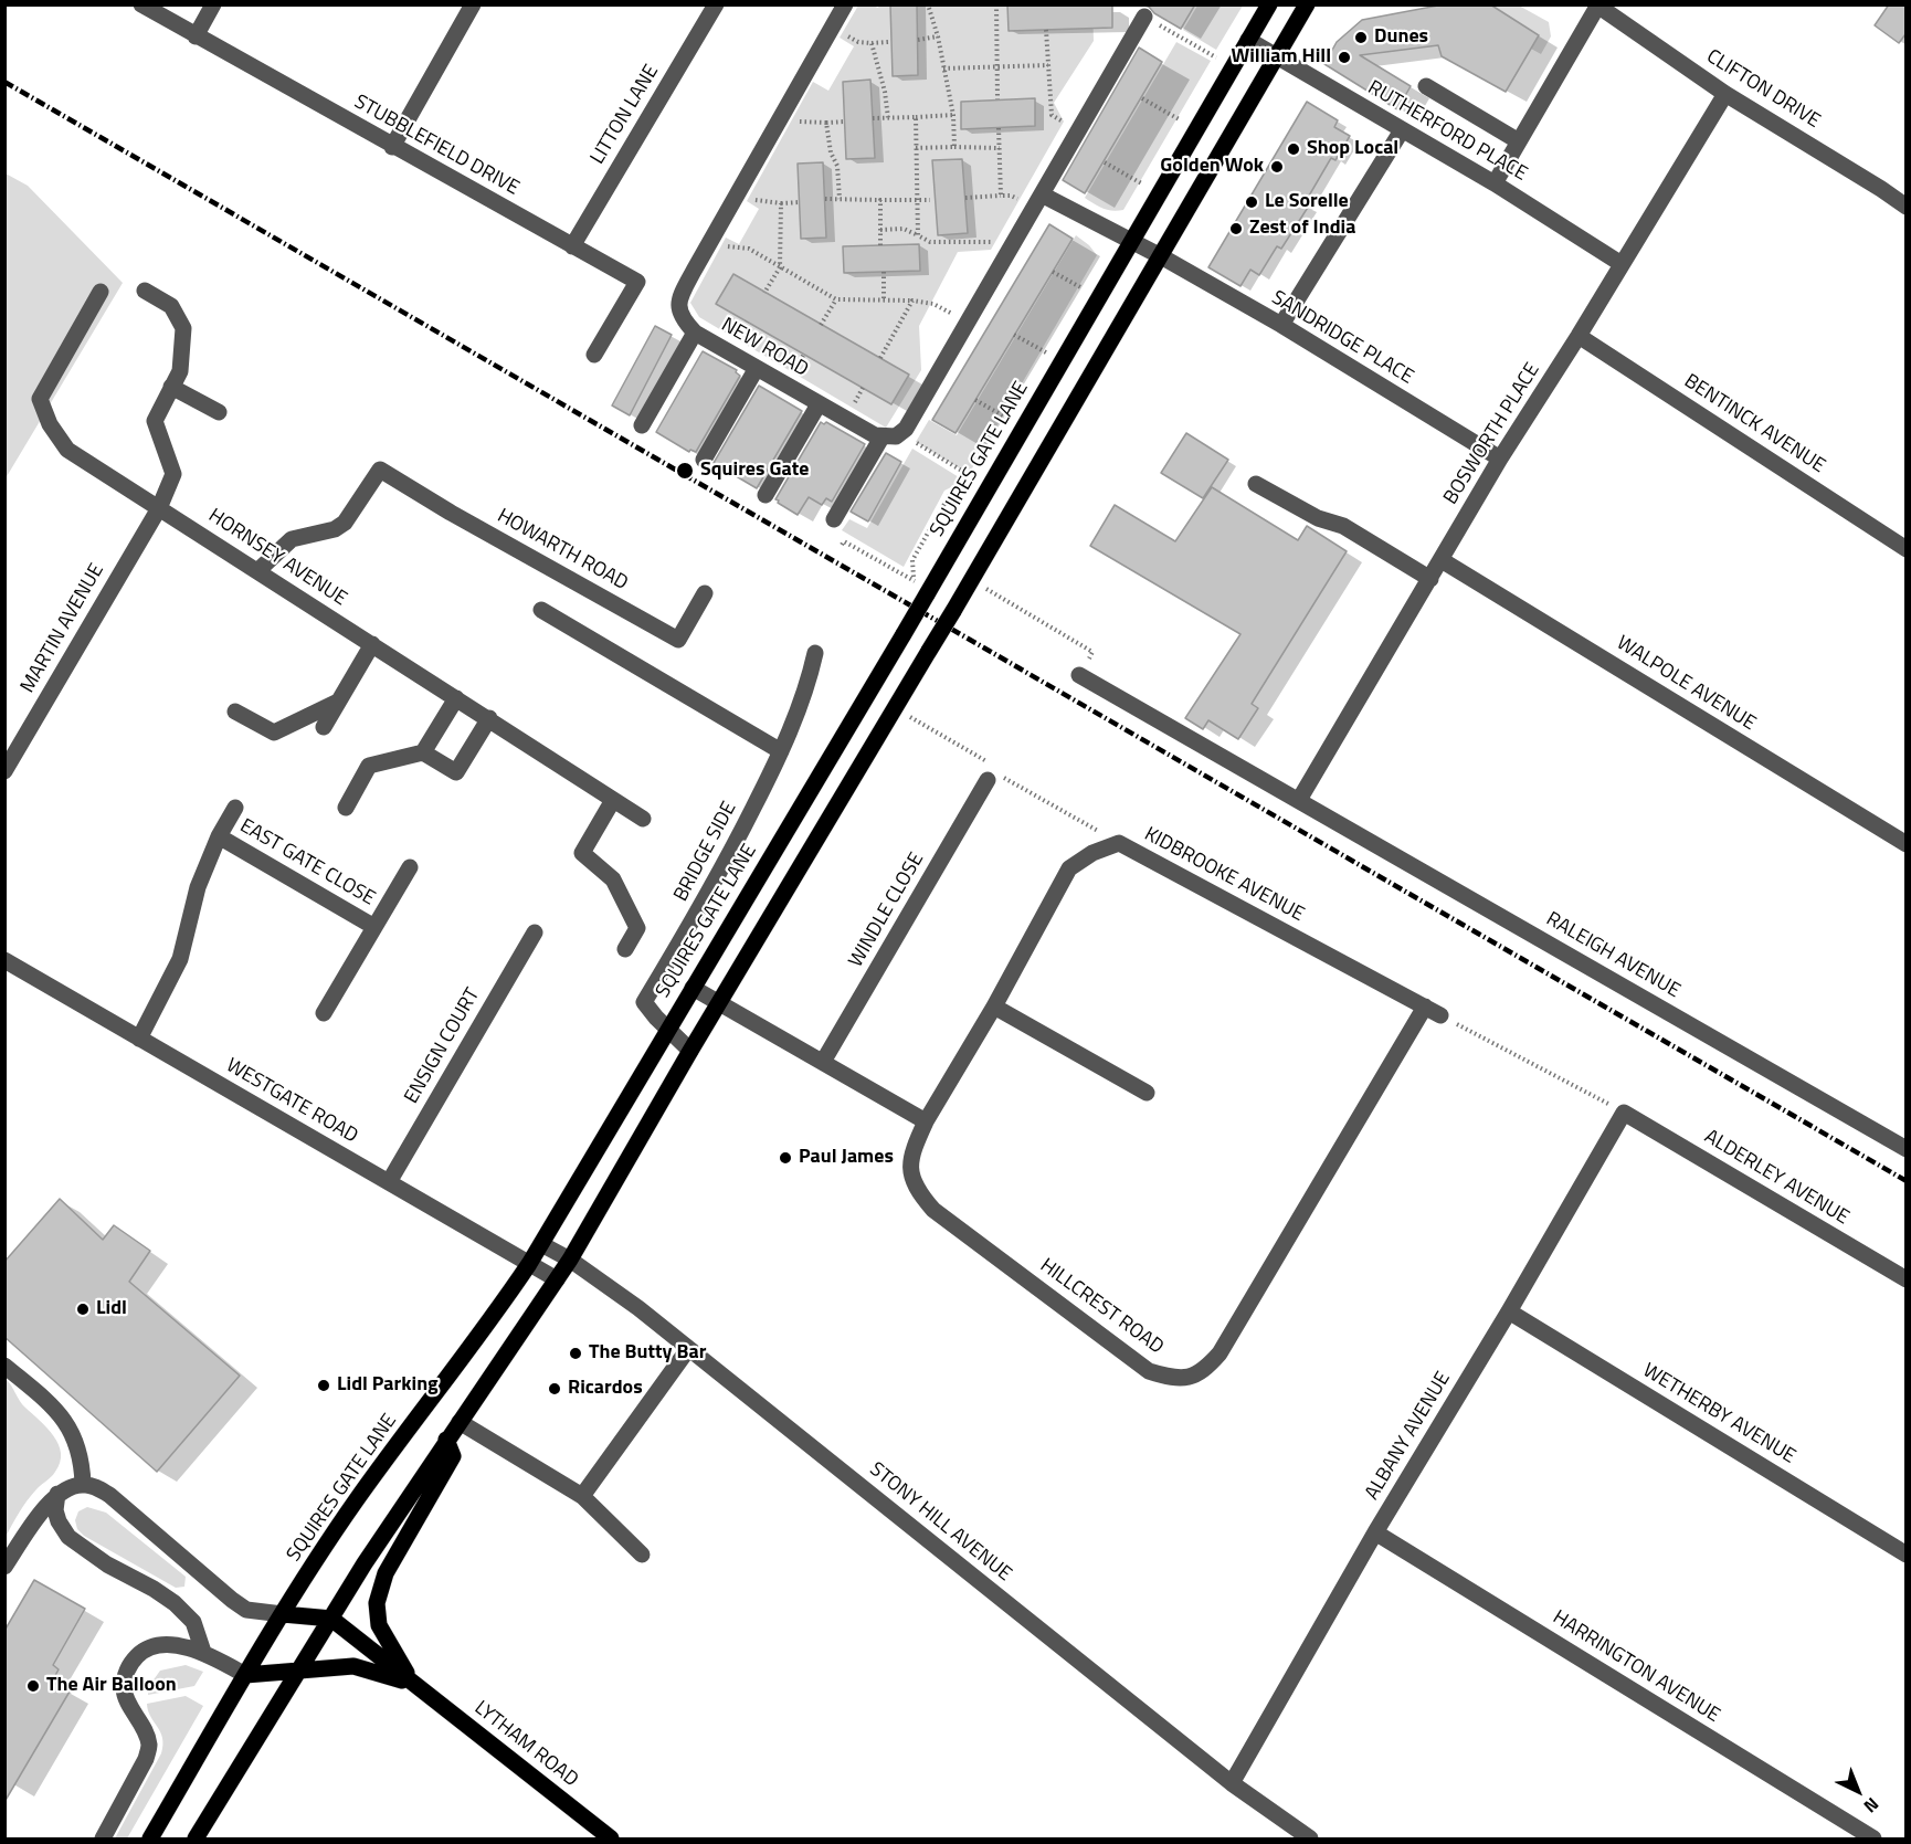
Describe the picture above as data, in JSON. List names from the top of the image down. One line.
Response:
{"streets":{"main road":["SQUIRES GATE LANE","LYTHAM ROAD"],"street":["CLIFTON DRIVE","LITTON LANE","RUTHERFORD PLACE","STUBBLEFIELD DRIVE","SANDRIDGE PLACE","NEW ROAD","BENTINCK AVENUE","BOSWORTH PLACE","HOWARTH ROAD","HORNSEY AVENUE","MARTIN AVENUE","WALPOLE AVENUE","BRIDGE SIDE","EAST GATE CLOSE","KIDBROOKE AVENUE","WINDLE CLOSE","RALEIGH AVENUE","ENSIGN COURT","WESTGATE ROAD","ALDERLEY AVENUE","HILLCREST ROAD","WETHERBY AVENUE","ALBANY AVENUE","STONY HILL AVENUE","HARRINGTON AVENUE"]},"crossings":[["CLIFTON DRIVE","BOSWORTH PLACE"],["LITTON LANE","STUBBLEFIELD DRIVE"],["RUTHERFORD PLACE","BOSWORTH PLACE"],["RUTHERFORD PLACE","SQUIRES GATE LANE"],["SANDRIDGE PLACE","BOSWORTH PLACE"],["SANDRIDGE PLACE","SQUIRES GATE LANE"],["BENTINCK AVENUE","BOSWORTH PLACE"],["BOSWORTH PLACE","WALPOLE AVENUE"],["BOSWORTH PLACE","RALEIGH AVENUE"],["SQUIRES GATE LANE","BRIDGE SIDE"],["SQUIRES GATE LANE","WESTGATE ROAD"],["SQUIRES GATE LANE","STONY HILL AVENUE"],["SQUIRES GATE LANE","LYTHAM ROAD"],["HOWARTH ROAD","HORNSEY AVENUE"],["HORNSEY AVENUE","MARTIN AVENUE"],["EAST GATE CLOSE","WESTGATE ROAD"],["KIDBROOKE AVENUE","HILLCREST ROAD"],["ENSIGN COURT","WESTGATE ROAD"],["ALDERLEY AVENUE","ALBANY AVENUE"],["WETHERBY AVENUE","ALBANY AVENUE"],["ALBANY AVENUE","STONY HILL AVENUE"],["ALBANY AVENUE","HARRINGTON AVENUE"]],"places":["Dunes","William Hill","Shop Local","Golden Wok","Le Sorelle","Zest of India","Squires Gate","Paul James","Lidl","The Butty Bar","Lidl Parking","Ricardos","The Air Balloon"],"north":"bottom right"}
